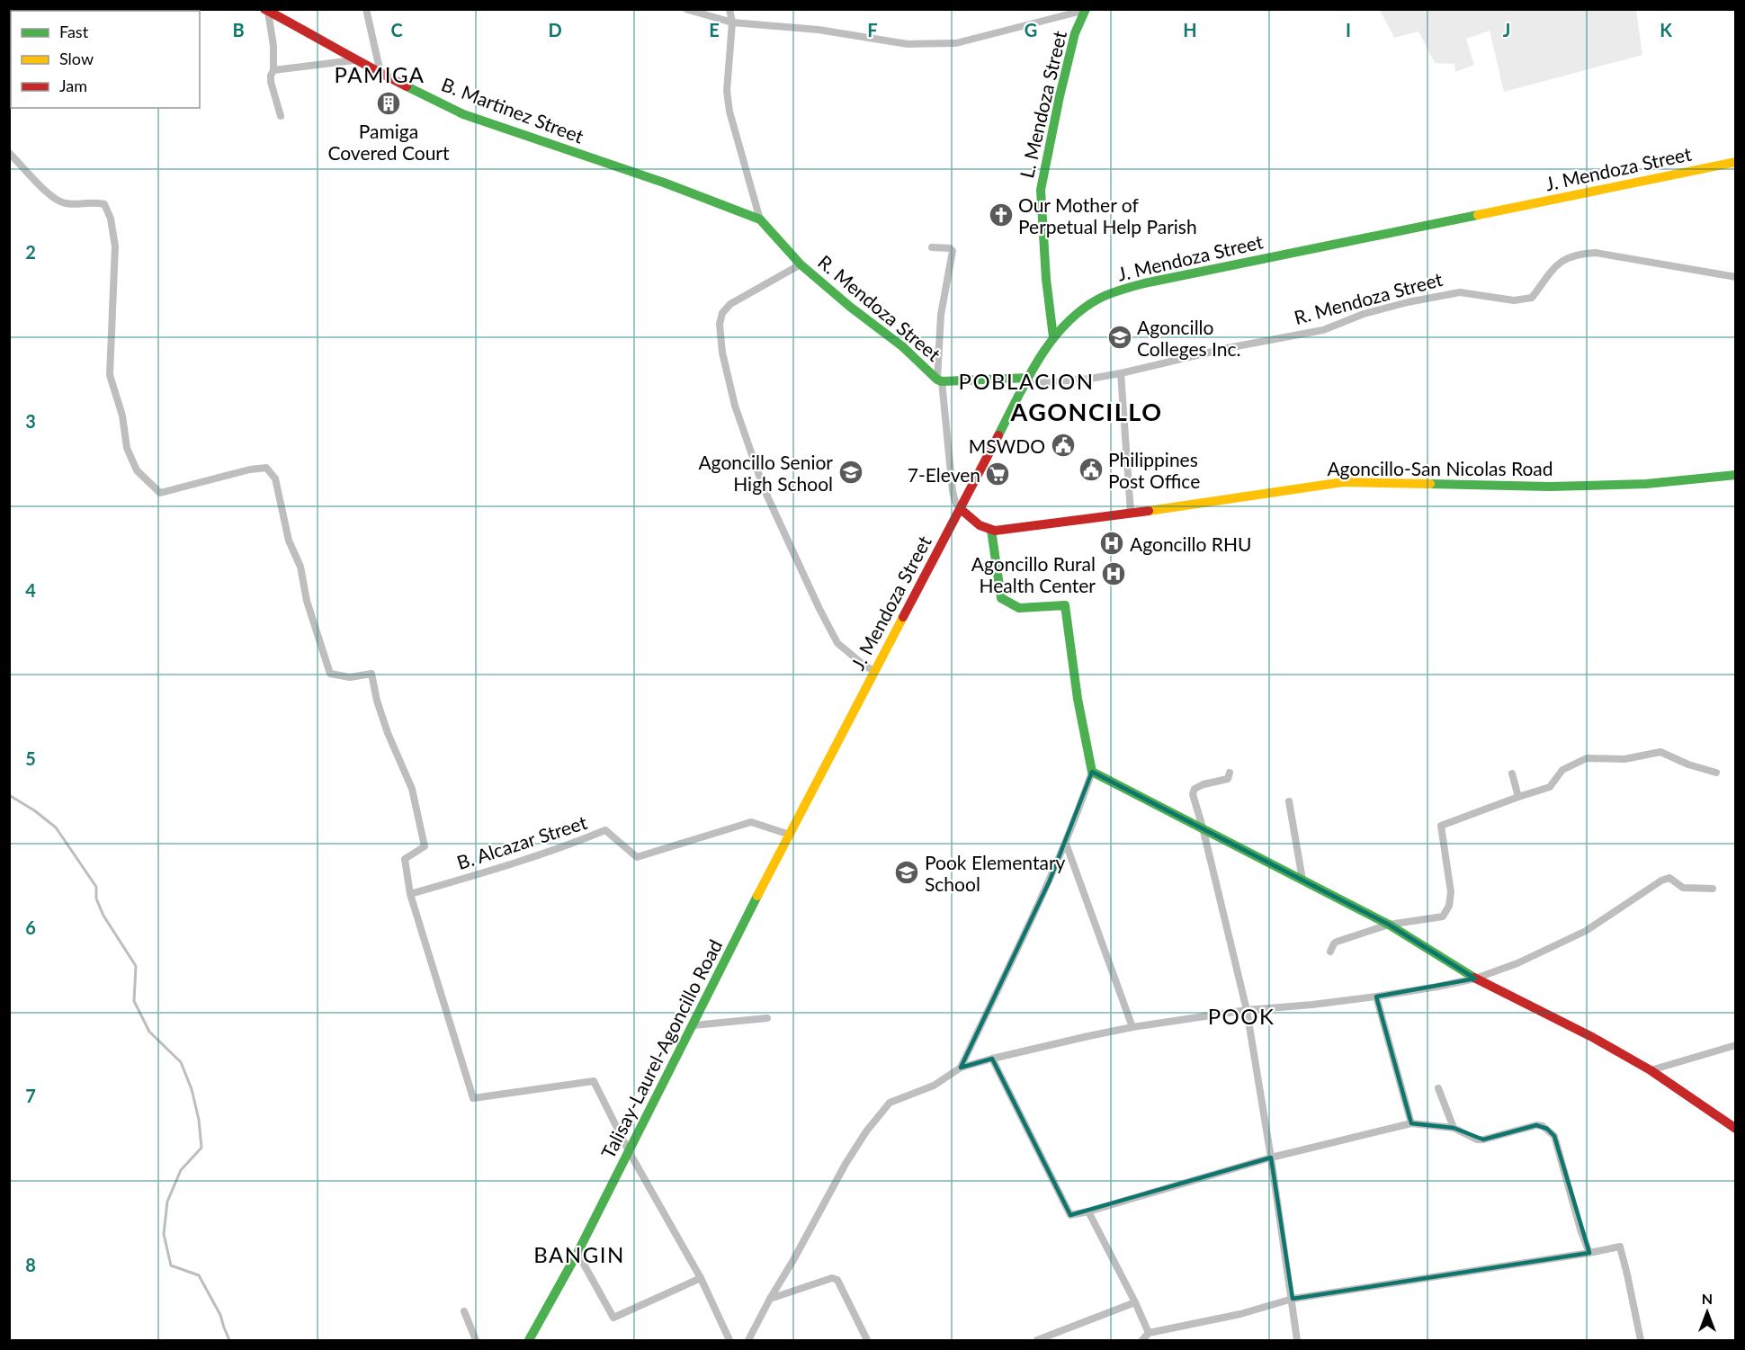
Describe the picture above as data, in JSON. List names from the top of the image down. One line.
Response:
{"streets":{"main road":["L. Mendoza Street","B. Martinez Street","J. Mendoza Street","R. Mendoza Street","Agoncillo-San Nicolas Road","Talisay-Laurel-Agoncillo Road"],"street":["B. Alcazar Street"]},"crossings":[["L. Mendoza Street","J. Mendoza Street"],["B. Martinez Street","R. Mendoza Street"],["J. Mendoza Street","R. Mendoza Street"],["J. Mendoza Street","Talisay-Laurel-Agoncillo Road"],["B. Alcazar Street","Talisay-Laurel-Agoncillo Road"]],"districts":["PAMIGA","POBLACION","AGONCILLO","POOK","BANGIN"],"places":{"building":["Pamiga Covered Court"],"church":["Our Mother of Perpetual Help Parish"],"school or university":["Agoncillo Colleges Inc.","Agoncillo Senior High School","Pook Elementary School"],"public building":["MSWDO","Philippines Post Office"],"supermarket":["7-Eleven"],"hospital":["Agoncillo RHU","Agoncillo Rural Health Center"]},"legend":["Fast","Slow","Jam"],"north":"top","grid":{"columns":["B","C","D","E","F","G","H","I","J","K"],"rows":["2","3","4","5","6","7","8"]}}
